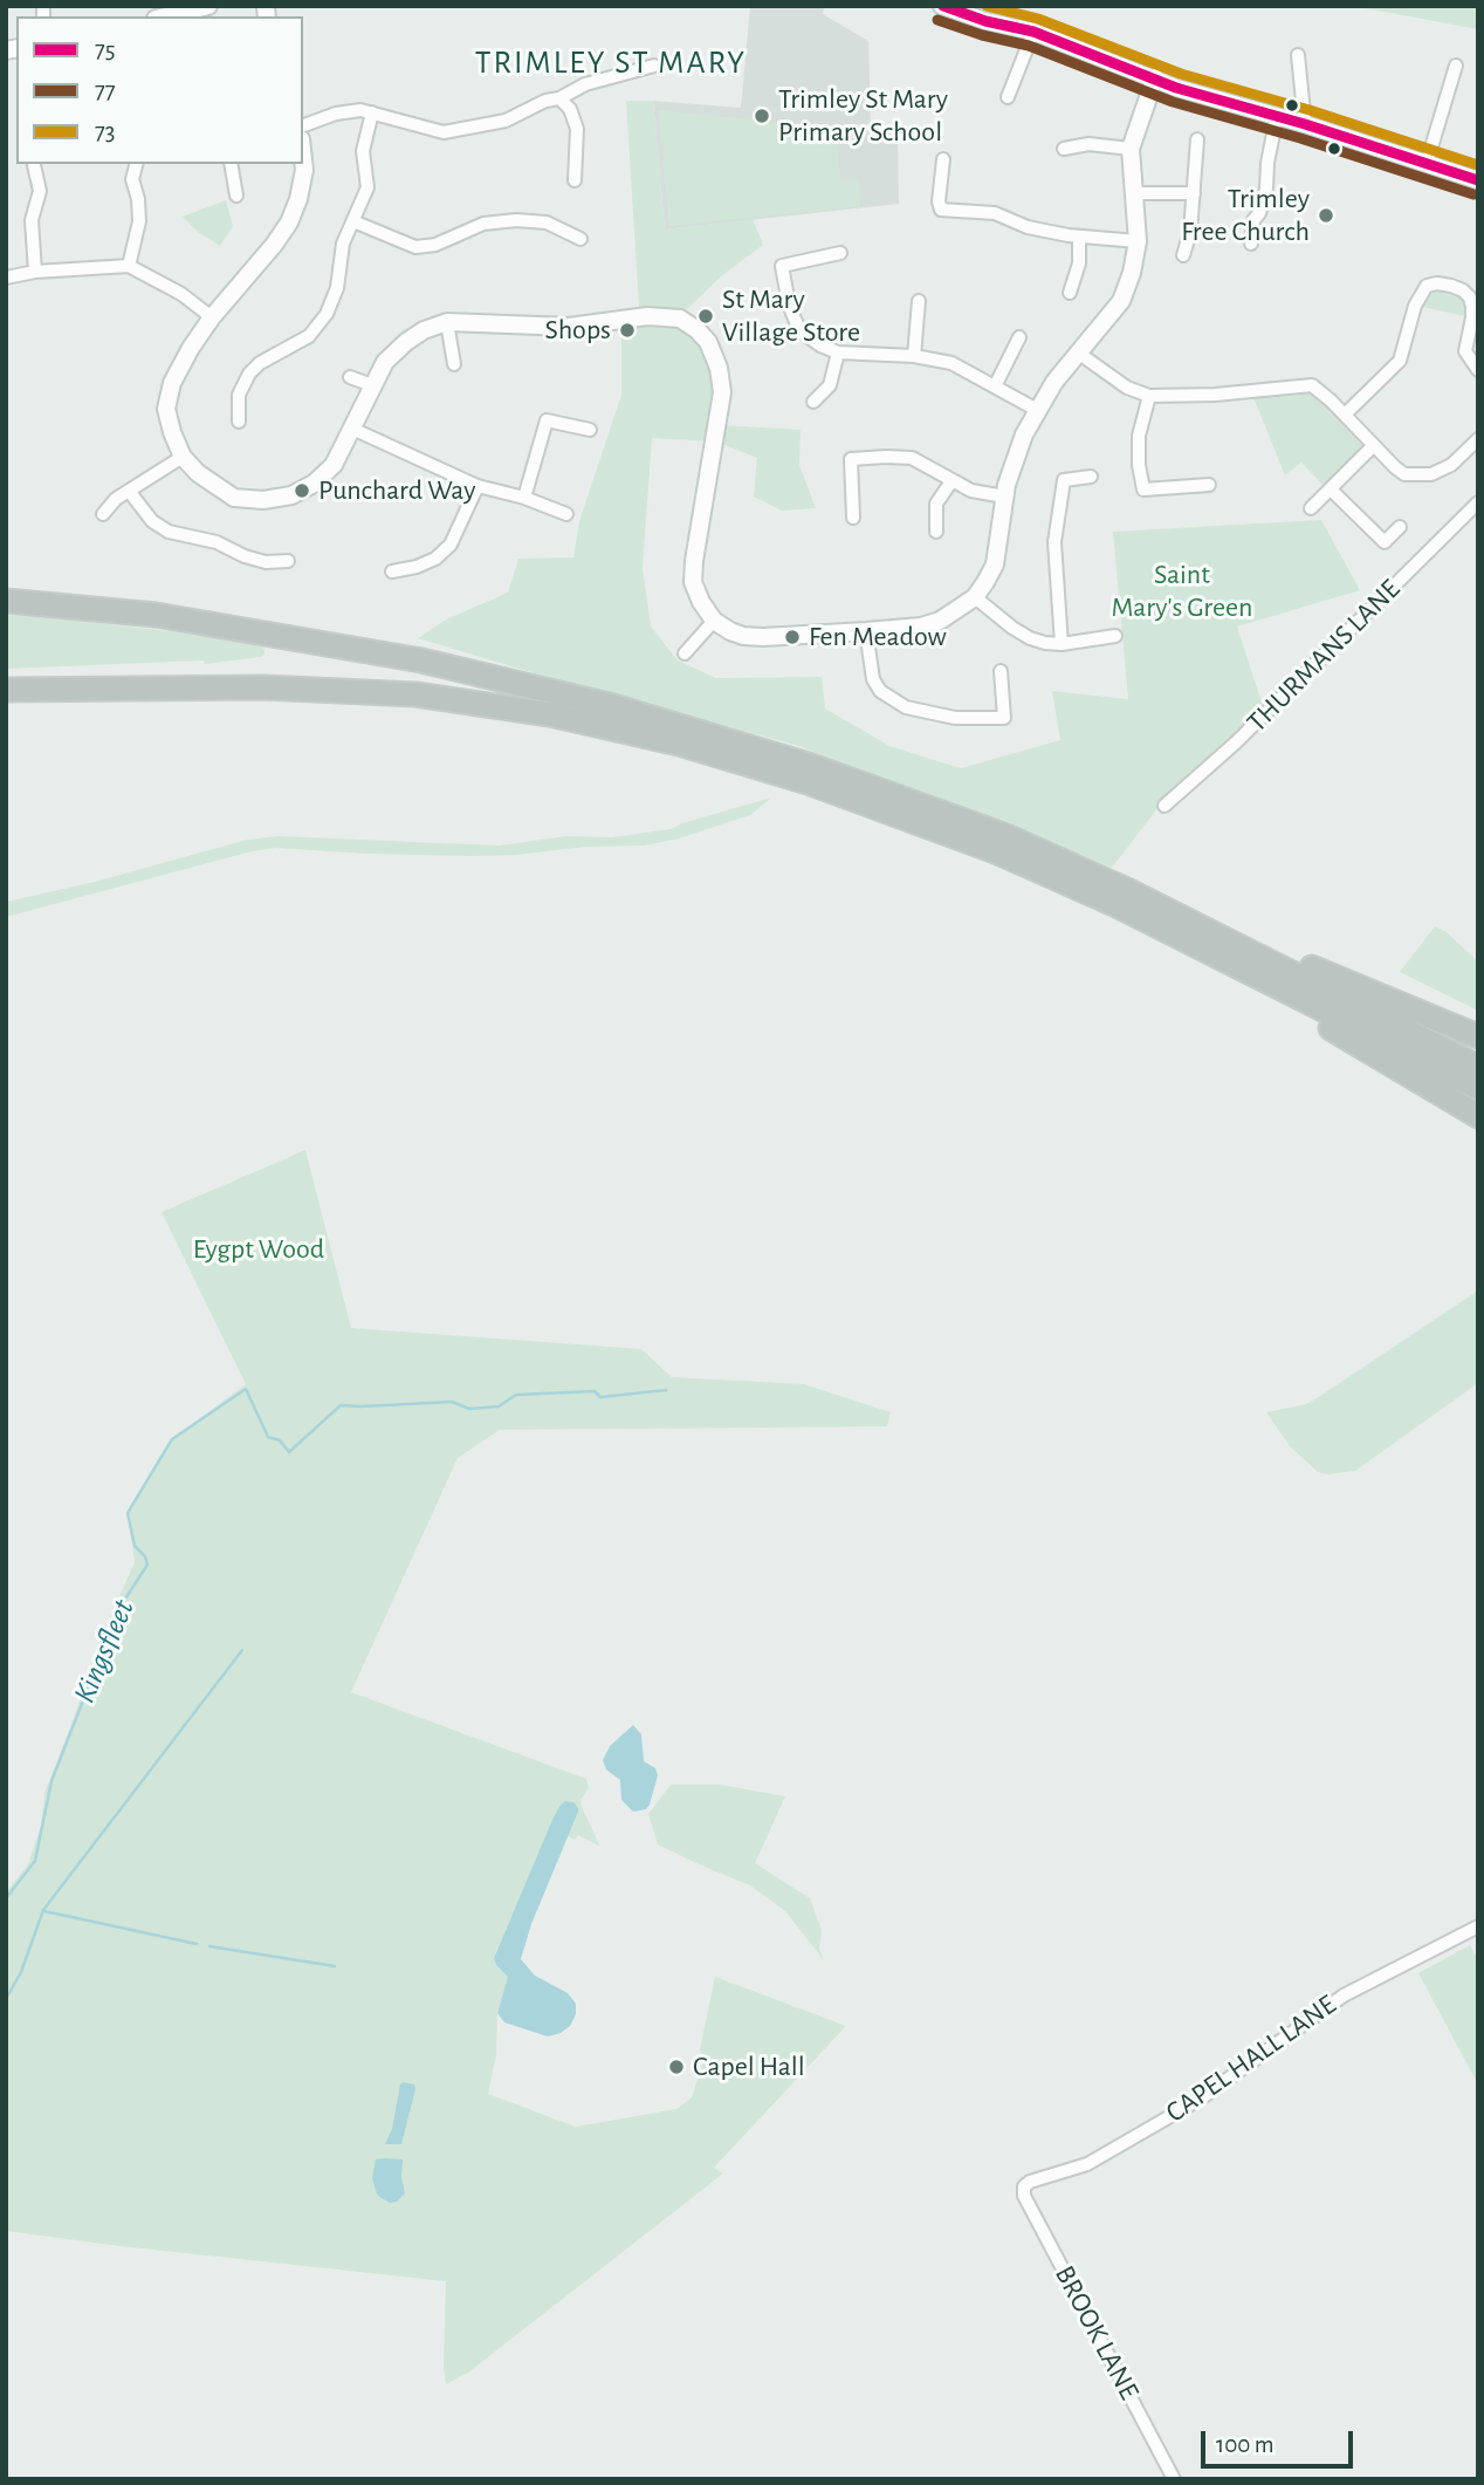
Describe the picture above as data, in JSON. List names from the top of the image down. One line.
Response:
{"streets":{"street":["THURMANS LANE","CAPEL HALL LANE","BROOK LANE"]},"crossings":[["CAPEL HALL LANE","BROOK LANE"]],"districts":["TRIMLEY ST MARY"],"water":["Kingsfleet"],"parks":["Saint Mary's Green","Eygpt Wood"],"places":["Trimley St Mary Primary School","Trimley Free Church","St Mary Village Store","Shops","Punchard Way","Fen Meadow","Capel Hall"],"lines":["transit line 75","transit line 73","transit line 77"],"legend":["75","77","73"],"scale_bar":"100 m"}
